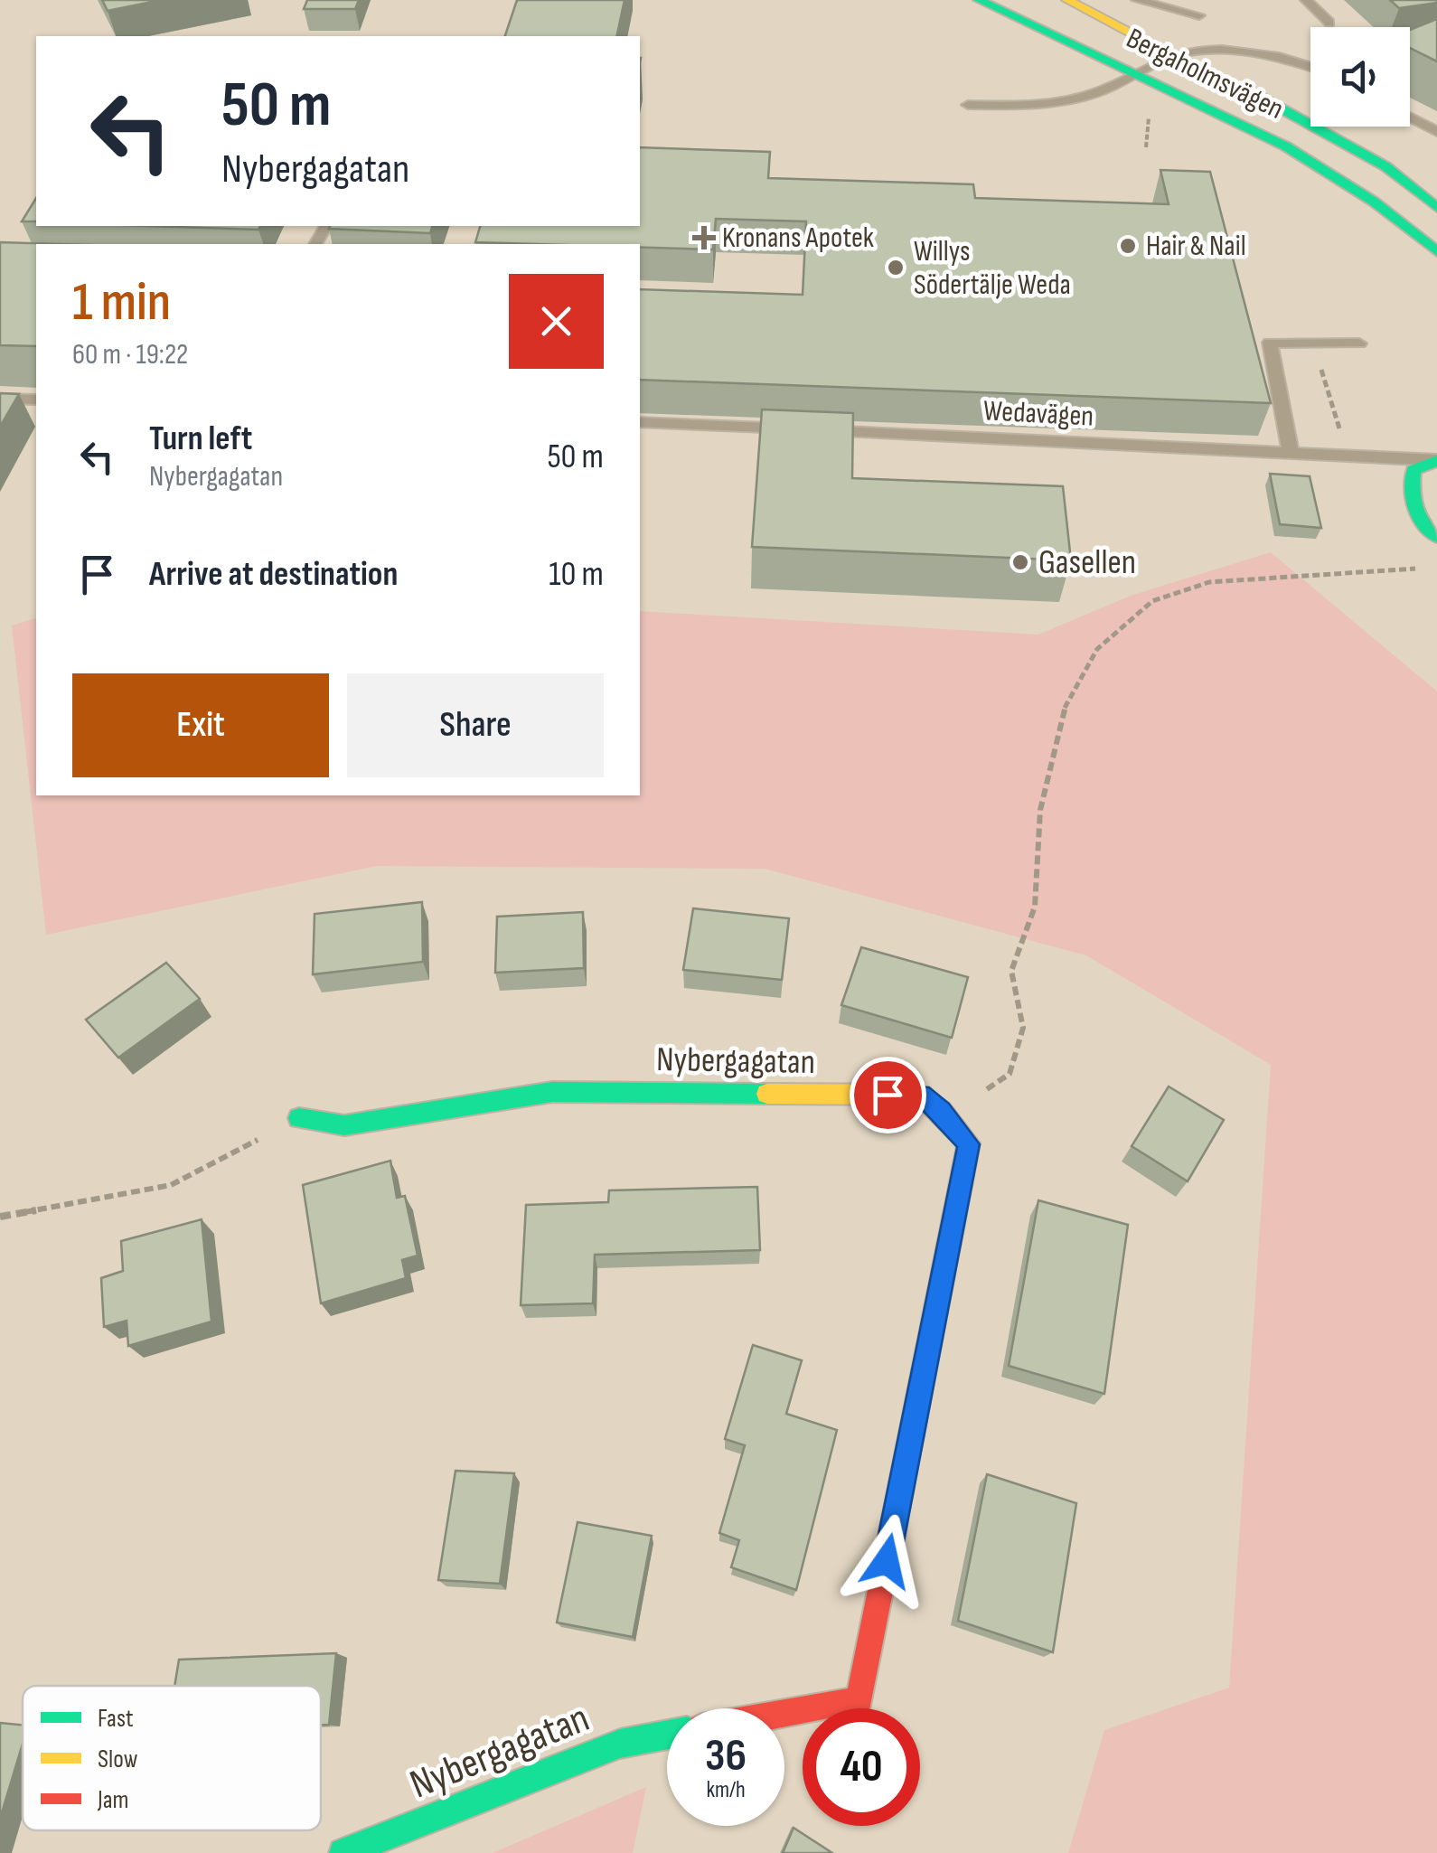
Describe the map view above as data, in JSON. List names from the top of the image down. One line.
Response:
{"streets":{"main road":["Bergaholmsvägen","Nybergagatan"],"lane":["Wedavägen"]},"places":{"health":["Kronans Apotek"],"other":["Hair & Nail","Willys Södertälje Weda","Gasellen"]},"legend":["Fast","Slow","Jam"],"page":{"turn":["50 m","Nybergagatan"],"heading":["1 min","60 m · 19:22"],"list":[{"name":"Turn left","note":"Nybergagatan","value":"50 m"},{"name":"Arrive at destination","value":"10 m"}],"buttons":["Exit","Share"],"speed":"36 km/h","limit":"40"}}
